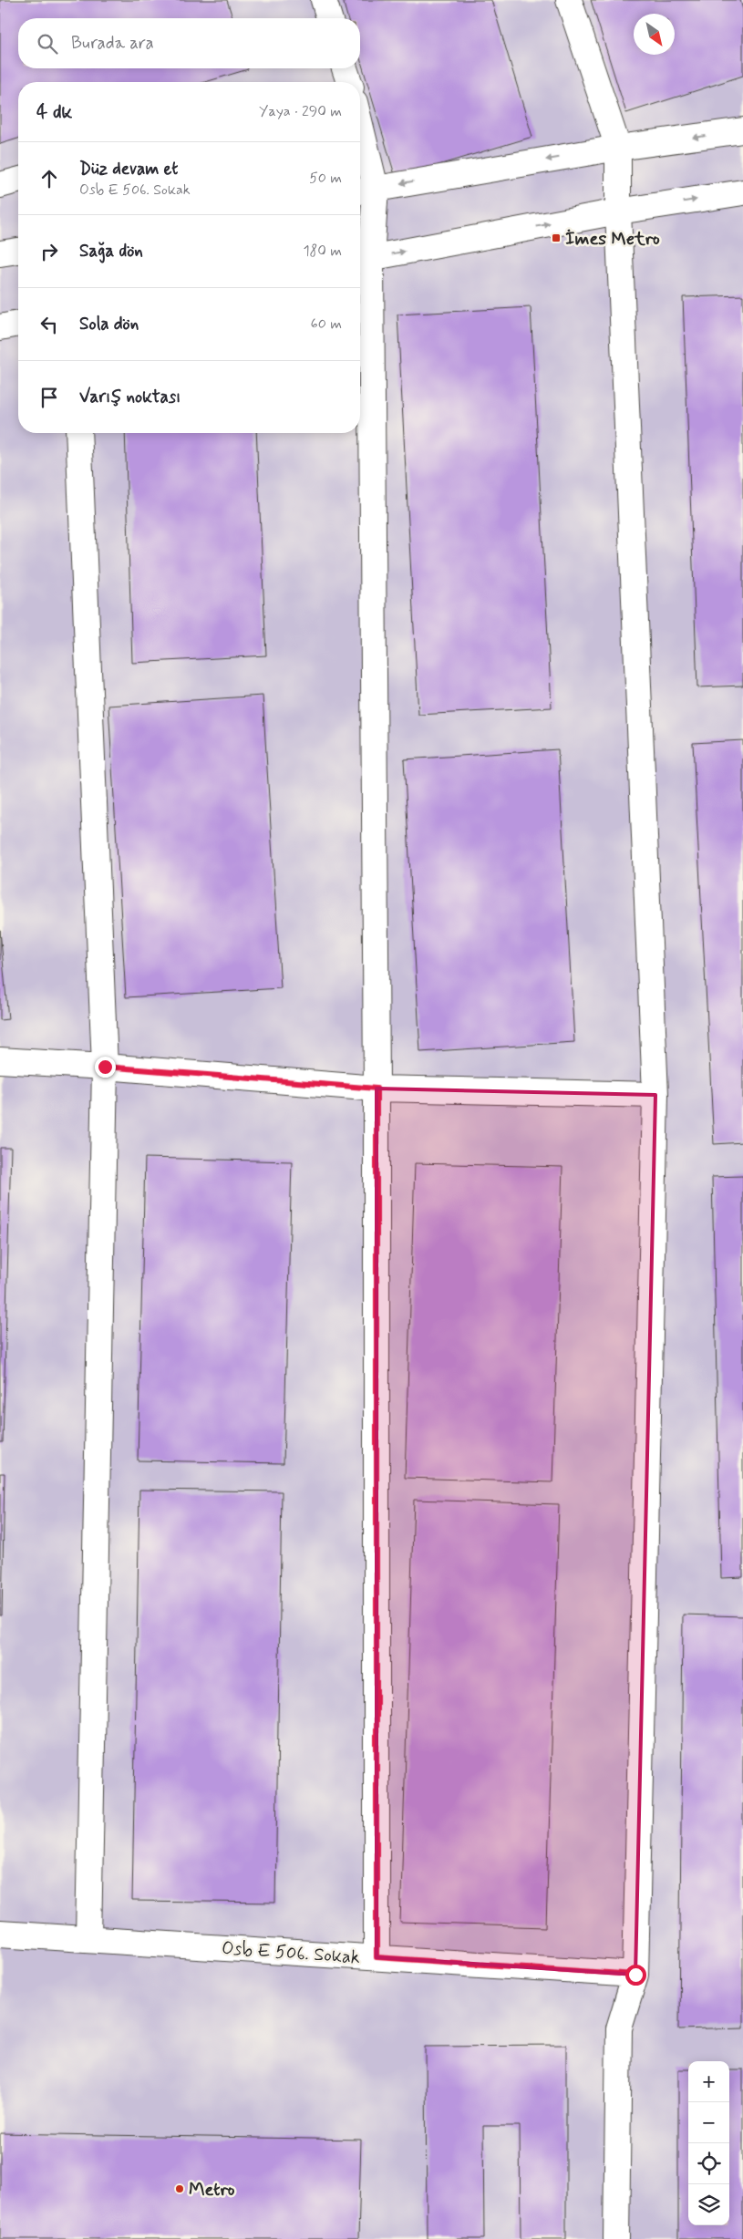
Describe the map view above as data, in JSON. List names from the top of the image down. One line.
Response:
{"streets":{"street":["Osb E 506. Sokak"]},"places":{"transit":["İmes Metro"],"other":["Metro"]},"north":"bottom right","page":{"search":"Burada ara","heading":["4 dk","Yaya · 290 m"],"list":[["Düz devam et","Osb E 506. Sokak","50 m"],["Sağa dön","180 m"],["Sola dön","60 m"],"Varış noktası"],"map_buttons":["+","−"]}}
